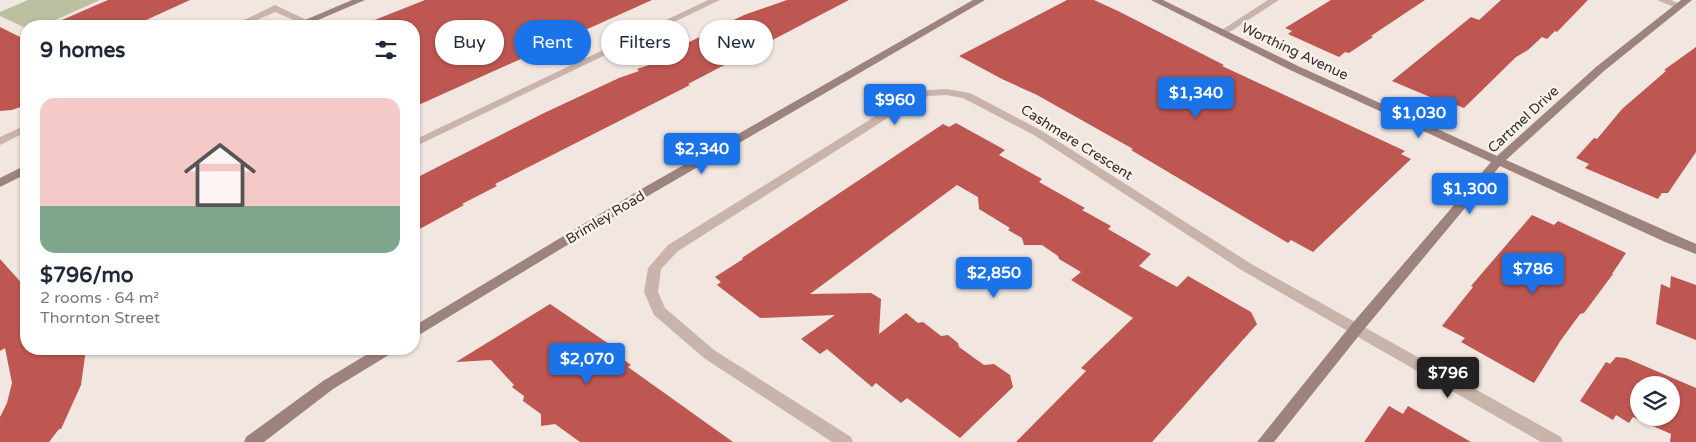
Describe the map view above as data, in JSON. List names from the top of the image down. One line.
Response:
{"streets":{"street":["Worthing Avenue","Cartmel Drive","Cashmere Crescent","Brimley Road"]},"crossings":[["Worthing Avenue","Cartmel Drive"],["Cartmel Drive","Cashmere Crescent"]],"page":{"chip":["Buy","Rent","Filters","New"],"heading":"9 homes","price":["$1,340","$960","$1,030","$2,340","$1,300","$786","$2,850","$2,070","$796"],"list":[{"name":"$796/mo","note":"2 rooms · 64 m² · Thornton Street"}]}}
